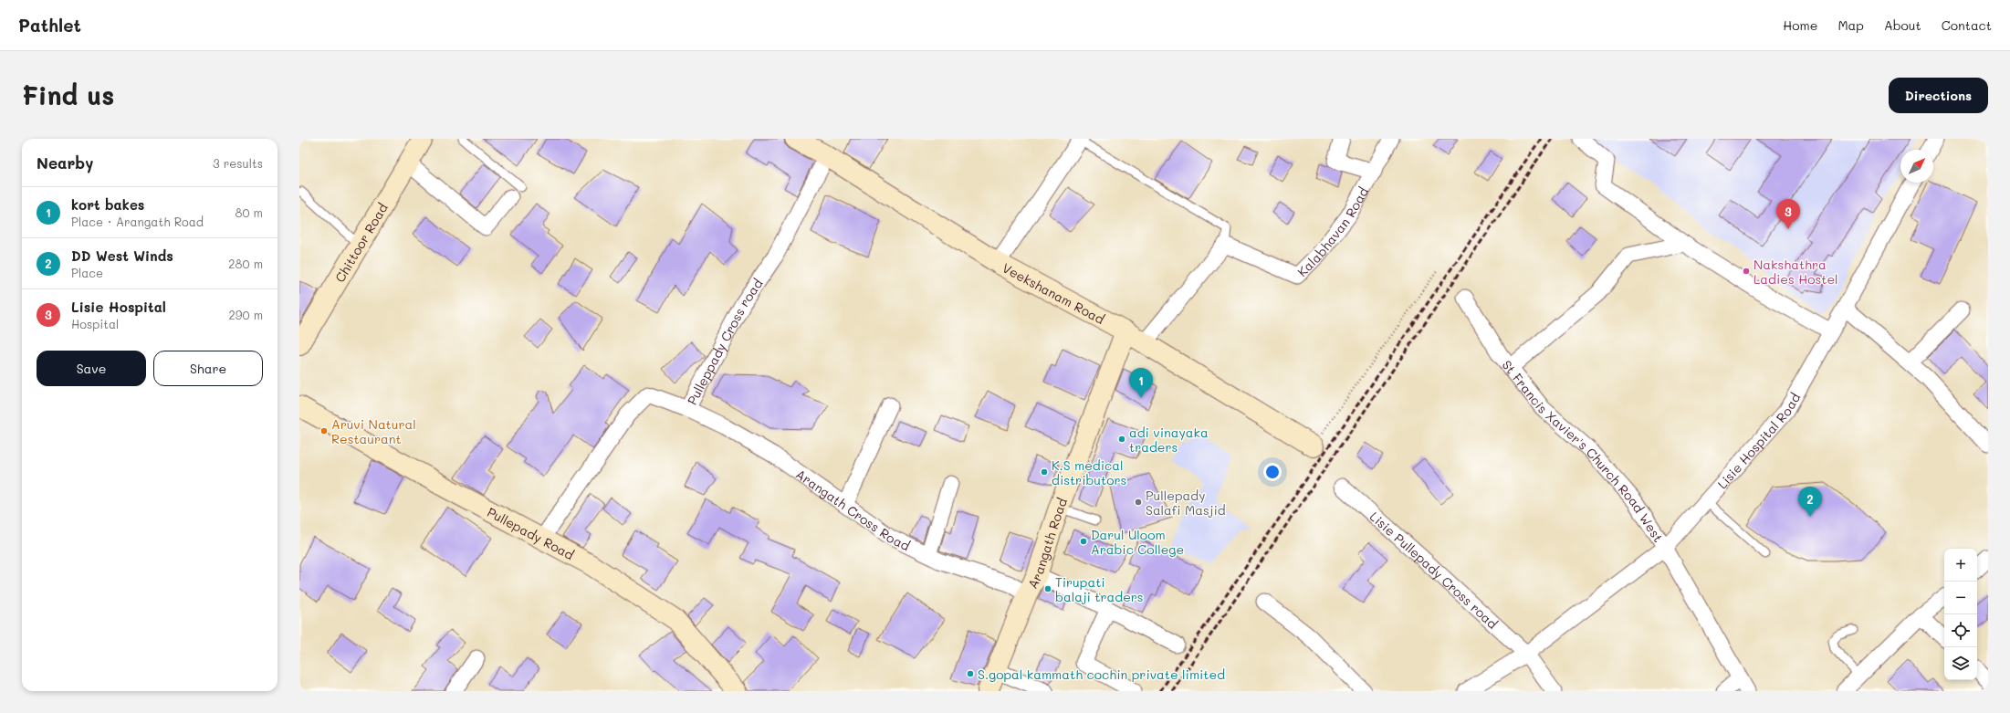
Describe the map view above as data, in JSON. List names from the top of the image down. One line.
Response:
{"streets":{"street":["Kalabhavan Road","Chittoor Road","Veekshanam Road","Pulleppady Cross road","Lisie Hospital Road","St Francis Xavier's Church Road West","Arangath Cross Road","Pullepady Road","Arangath Road","Lisie Pullepady Cross road"]},"crossings":[["Veekshanam Road","Pulleppady Cross road"],["Veekshanam Road","Arangath Road"],["Pulleppady Cross road","Arangath Cross Road"],["Pulleppady Cross road","Pullepady Road"],["Lisie Hospital Road","St Francis Xavier's Church Road West"],["St Francis Xavier's Church Road West","Lisie Pullepady Cross road"],["Arangath Cross Road","Arangath Road"]],"places":["Nakshathra Ladies Hostel","Aruvi Natural Restaurant","adi vinayaka traders","K.S medical distributors","Pullepady Salafi Masjid","Darul Uloom Arabic College","Tirupati balaji traders","S.gopal kammath cochin private limited"],"north":"top right","page":{"header":"Pathlet","nav":["Home","Map","About","Contact"],"buttons":["Directions",["Save","Share"]],"title":"Find us","heading":["Nearby","3 results"],"list":[{"mark":"1","name":"kort bakes","note":"Place · Arangath Road","value":"80 m"},{"mark":"2","name":"DD West Winds","note":"Place","value":"280 m"},{"mark":"3","name":"Lisie Hospital","note":"Hospital","value":"290 m"}],"pins":["3","1","2"],"map_buttons":["+","−"]}}
